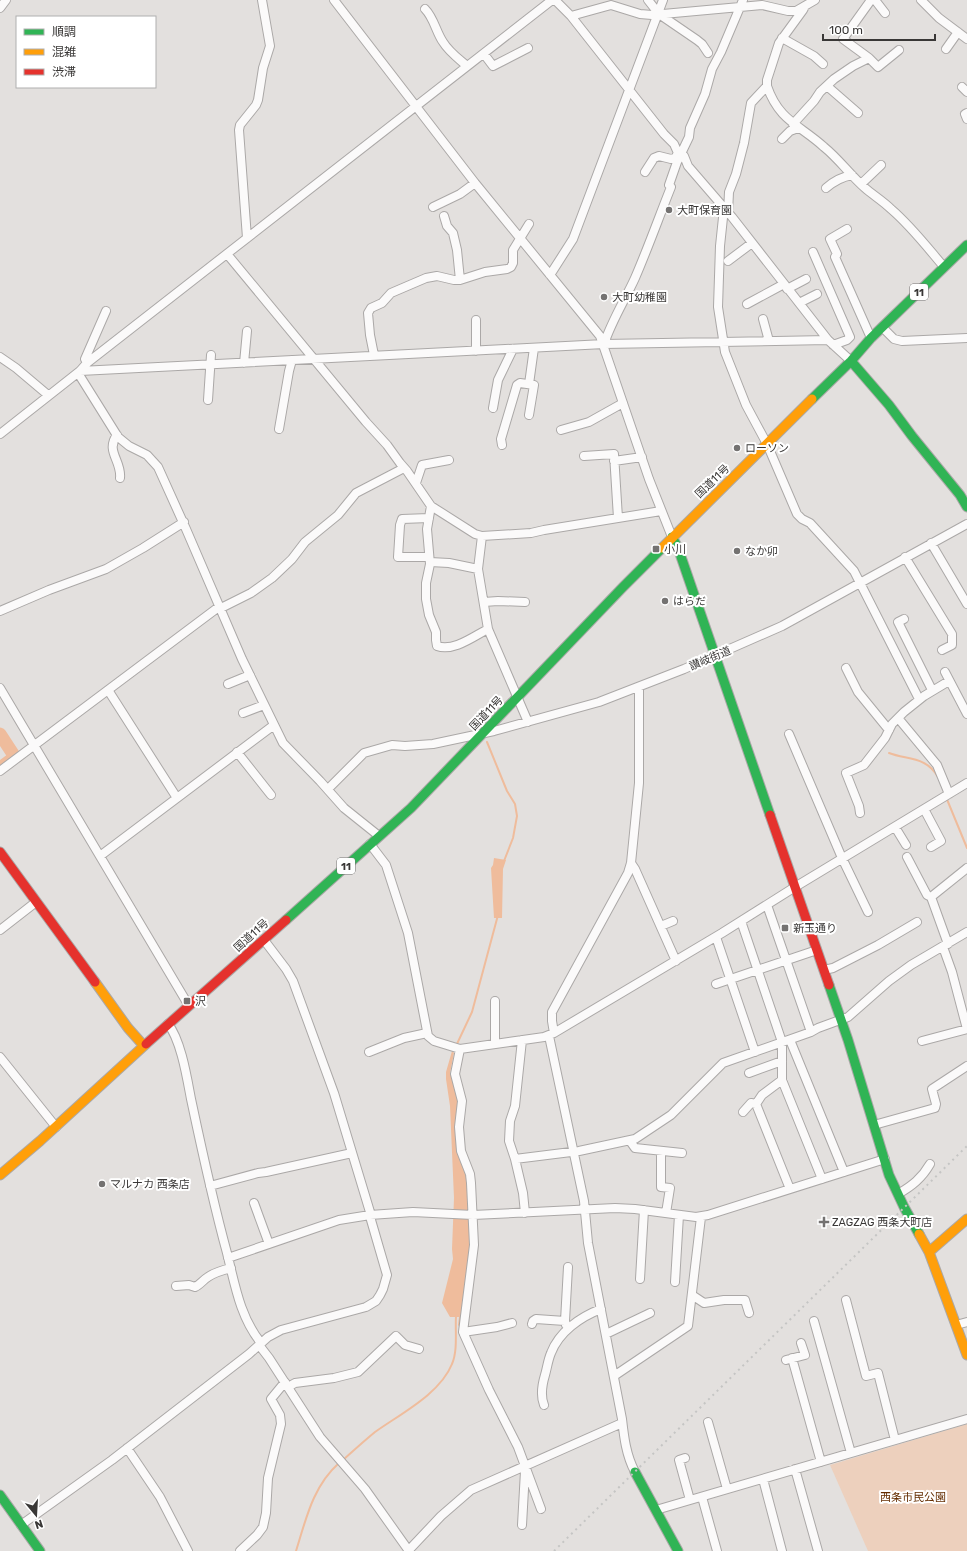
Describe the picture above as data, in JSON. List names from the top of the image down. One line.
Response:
{"streets":{"main road":["11","国道11号"],"street":["讃岐街道"]},"crossings":[["国道11号","讃岐街道"]],"parks":["西条市民公園"],"places":{"other":["大町保育園","大町幼稚園","ローソン","なか卯","はらだ","マルナカ 西条店"],"transit":["小川","新玉通り","沢"],"health":["ZAGZAG 西条大町店"]},"legend":["順調","混雑","渋滞"],"scale_bar":"100 m","north":"bottom"}
